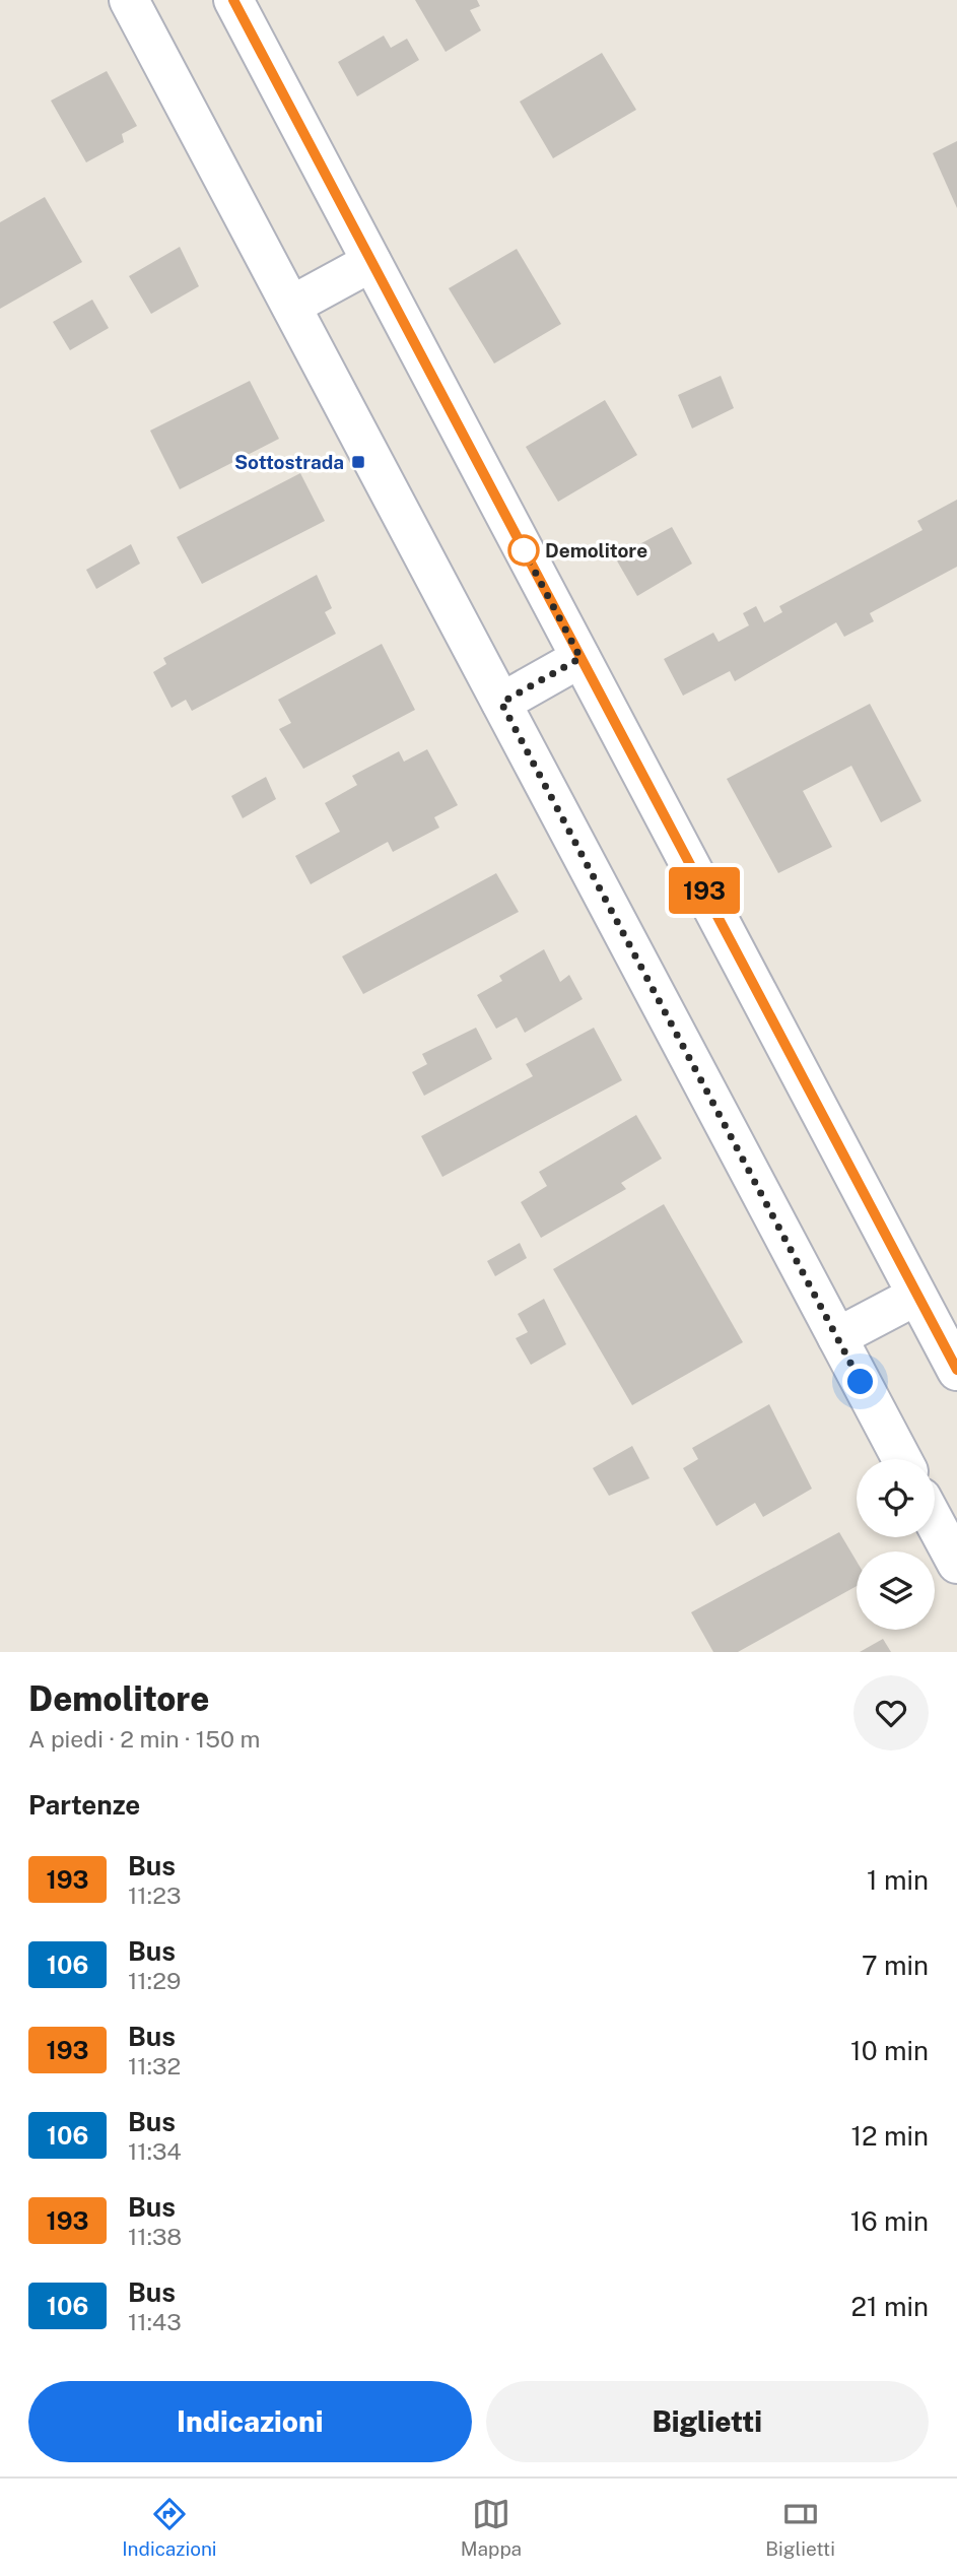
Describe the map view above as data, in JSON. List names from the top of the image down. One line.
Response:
{"places":{"transit":["Sottostrada"],"other":["Demolitore"]},"lines":["bus line 193"],"page":{"on_map":"193","heading":[["Demolitore","A piedi · 2 min · 150 m"],"Partenze"],"list":[{"mark":"193","name":"Bus","note":"11:23","value":"1 min"},{"mark":"106","name":"Bus","note":"11:29","value":"7 min"},{"mark":"193","name":"Bus","note":"11:32","value":"10 min"},{"mark":"106","name":"Bus","note":"11:34","value":"12 min"},{"mark":"193","name":"Bus","note":"11:38","value":"16 min"},{"mark":"106","name":"Bus","note":"11:43","value":"21 min"}],"buttons":["Indicazioni","Biglietti"],"tabs":["Indicazioni","Mappa","Biglietti"]}}
